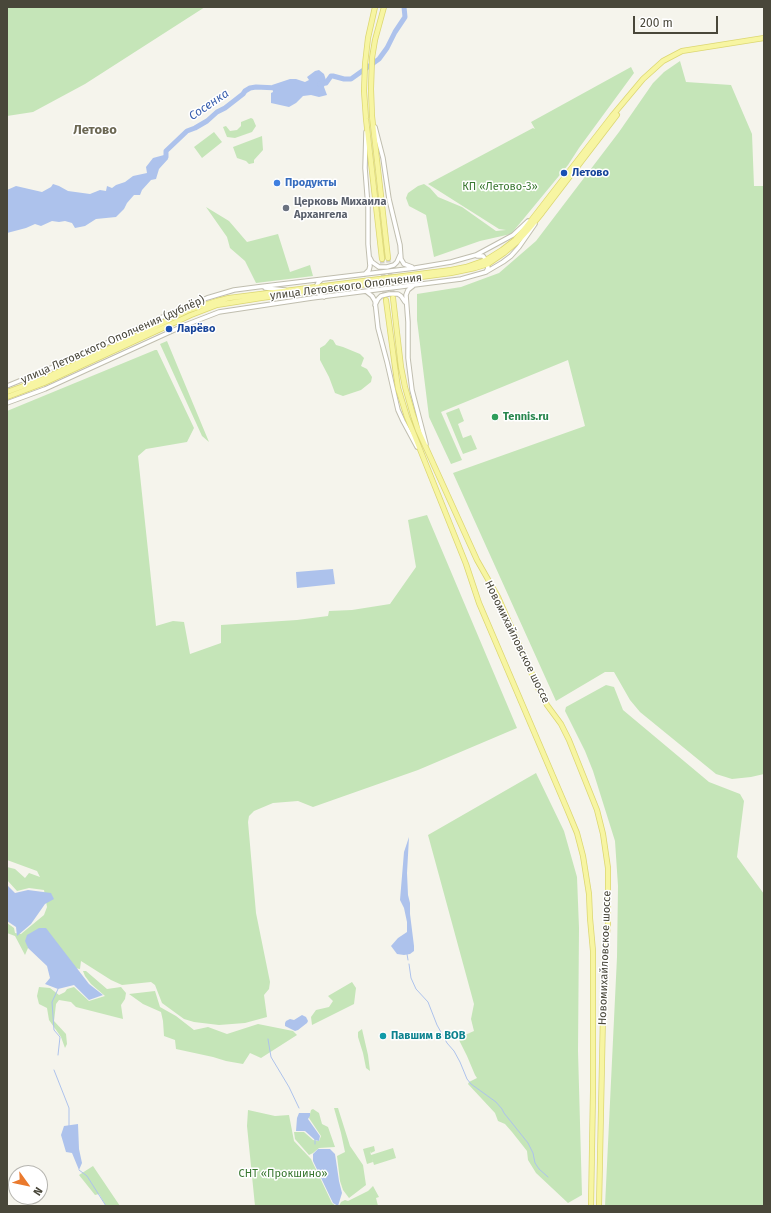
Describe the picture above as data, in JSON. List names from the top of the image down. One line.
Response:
{"streets":{"main road":["улица Летовского Ополчения","Новомихайловское шоссе"],"street":["улица Летовского Ополчения (дублёр)"]},"crossings":[["улица Летовского Ополчения","улица Летовского Ополчения (дублёр)"]],"districts":["Летово"],"water":["Сосенка"],"parks":["КП «Летово-3»","СНТ «Прокшино»"],"places":["Летово","Продукты","Церковь Михаила Архангела","Ларёво","Tennis.ru","Павшим в ВОВ"],"scale_bar":"200 m","north":"bottom right"}
